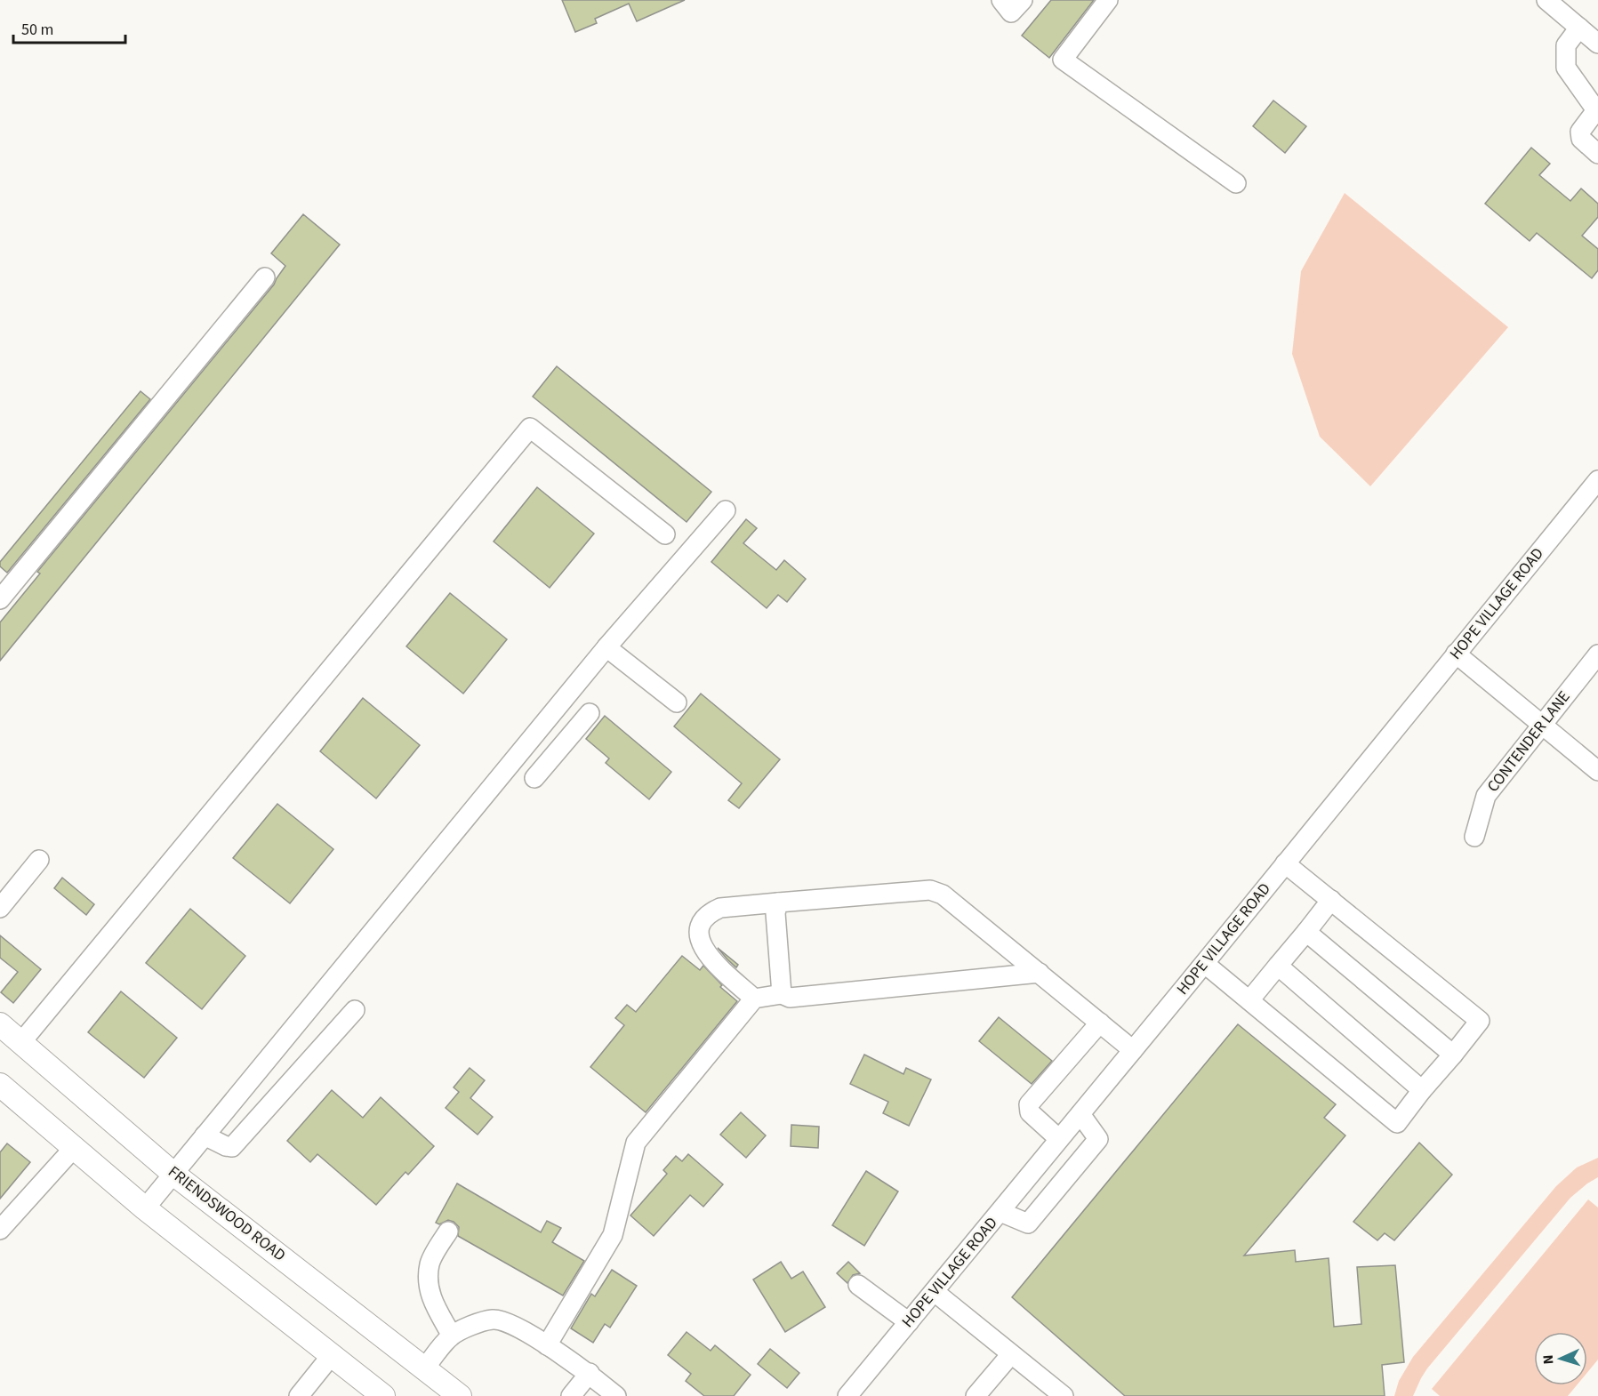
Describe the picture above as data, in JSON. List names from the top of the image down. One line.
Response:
{"streets":{"main road":["FRIENDSWOOD ROAD"],"street":["HOPE VILLAGE ROAD","CONTENDER LANE"]},"scale_bar":"50 m","north":"left"}
